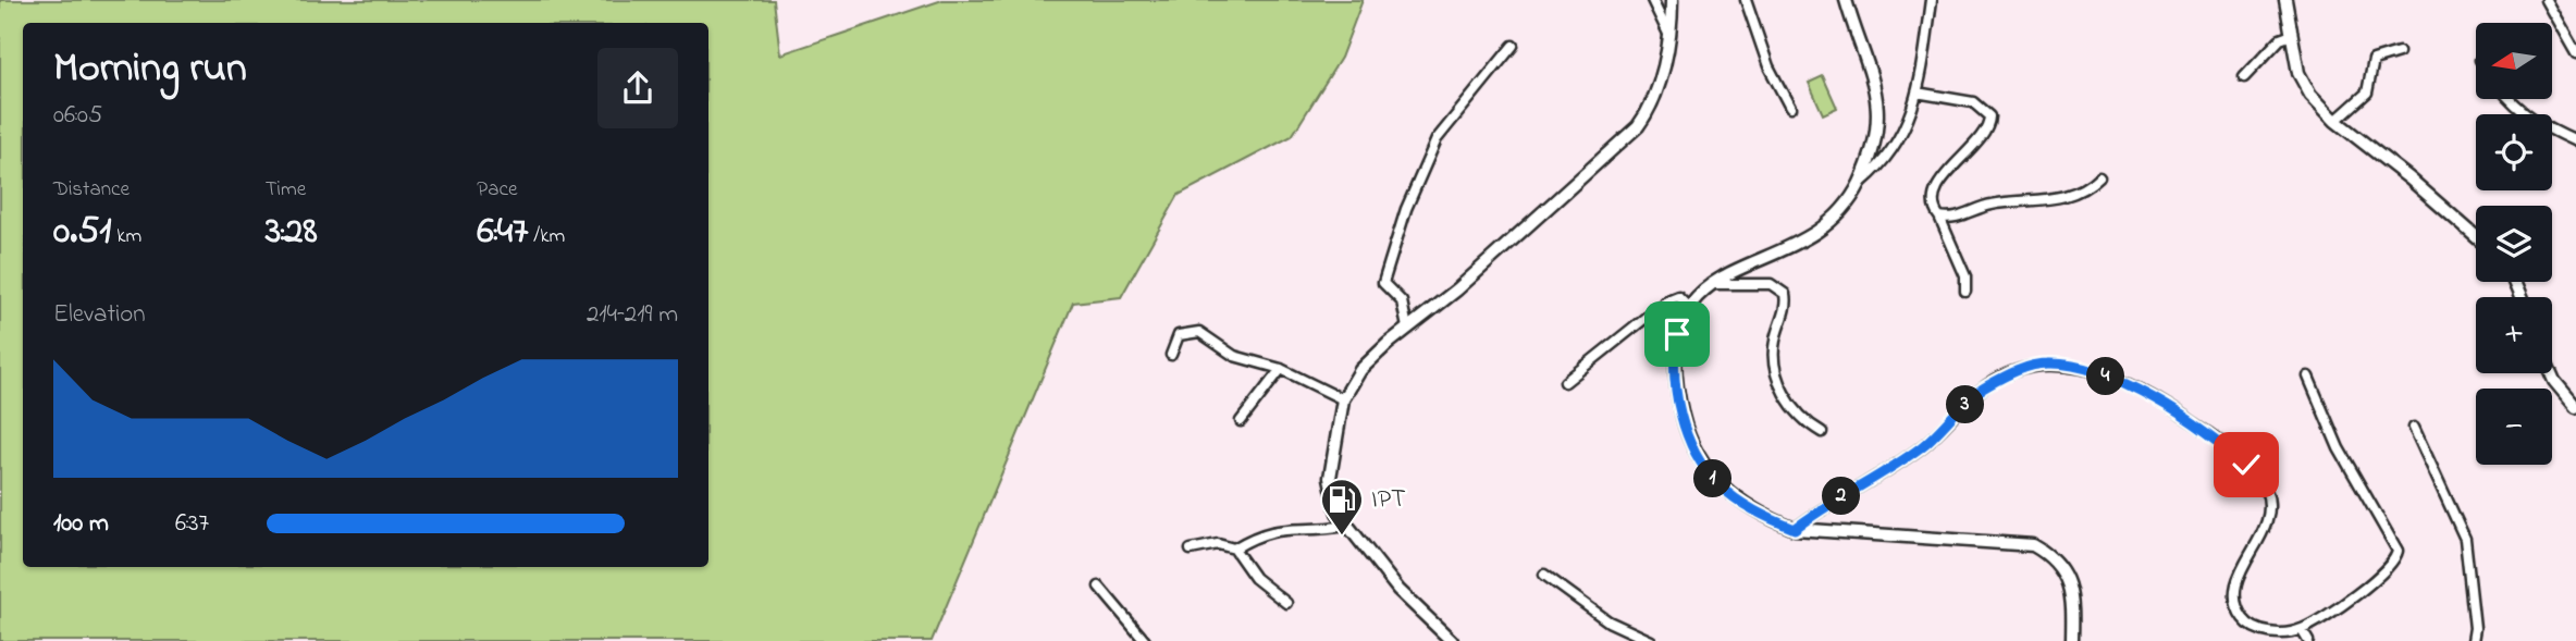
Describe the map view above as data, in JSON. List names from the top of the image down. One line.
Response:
{"places":{"fuel station":["IPT"]},"north":"left","page":{"map_buttons":["+","−"],"heading":["Morning run","06:05"],"stats":[["Distance","0.51 km"],["Time","3:28"],["Pace","6:47 /km"]],"chart":["Elevation","214–219 m"],"pins":["4","3","1","2"],"list":[{"name":"100 m","note":"6:37"}]}}
